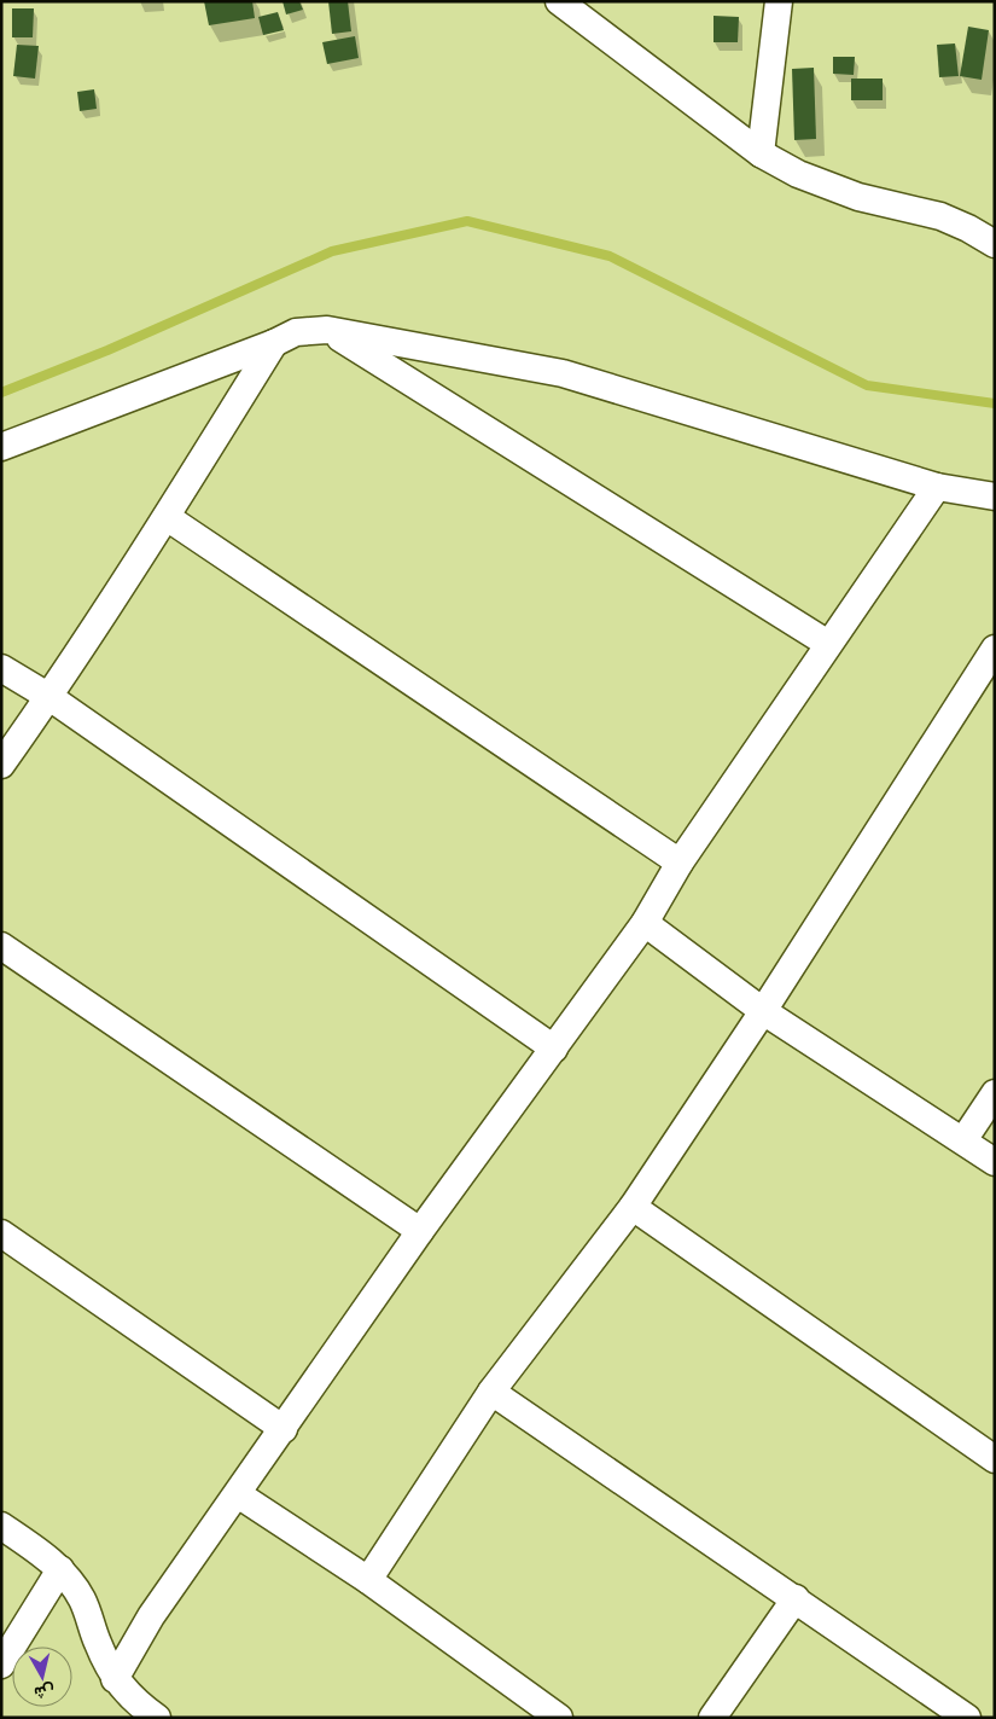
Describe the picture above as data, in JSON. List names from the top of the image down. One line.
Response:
{"north":"bottom"}
